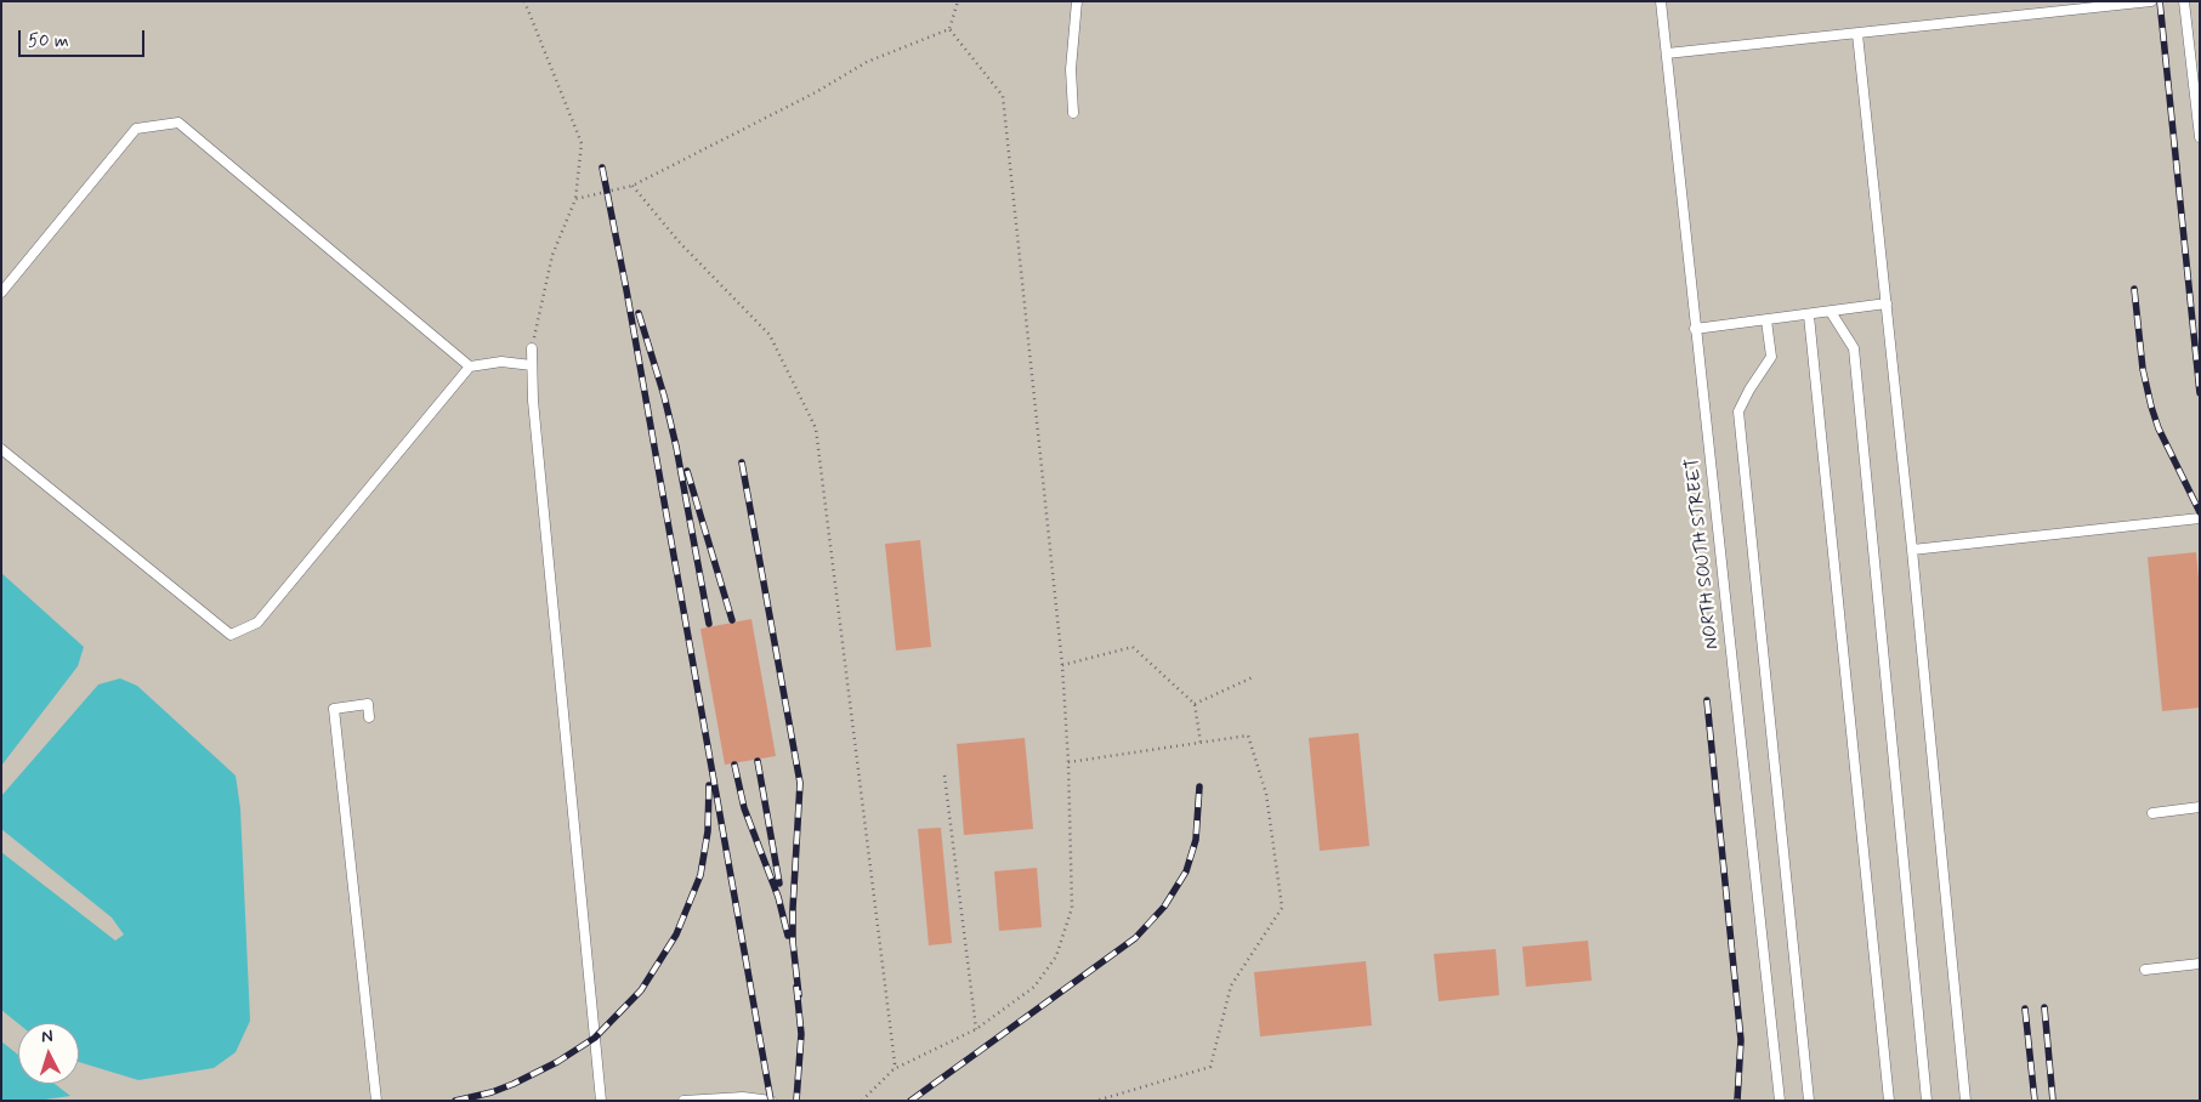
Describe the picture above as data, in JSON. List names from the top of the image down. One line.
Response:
{"streets":{"lane":["NORTH SOUTH STREET"]},"scale_bar":"50 m","north":"top"}
